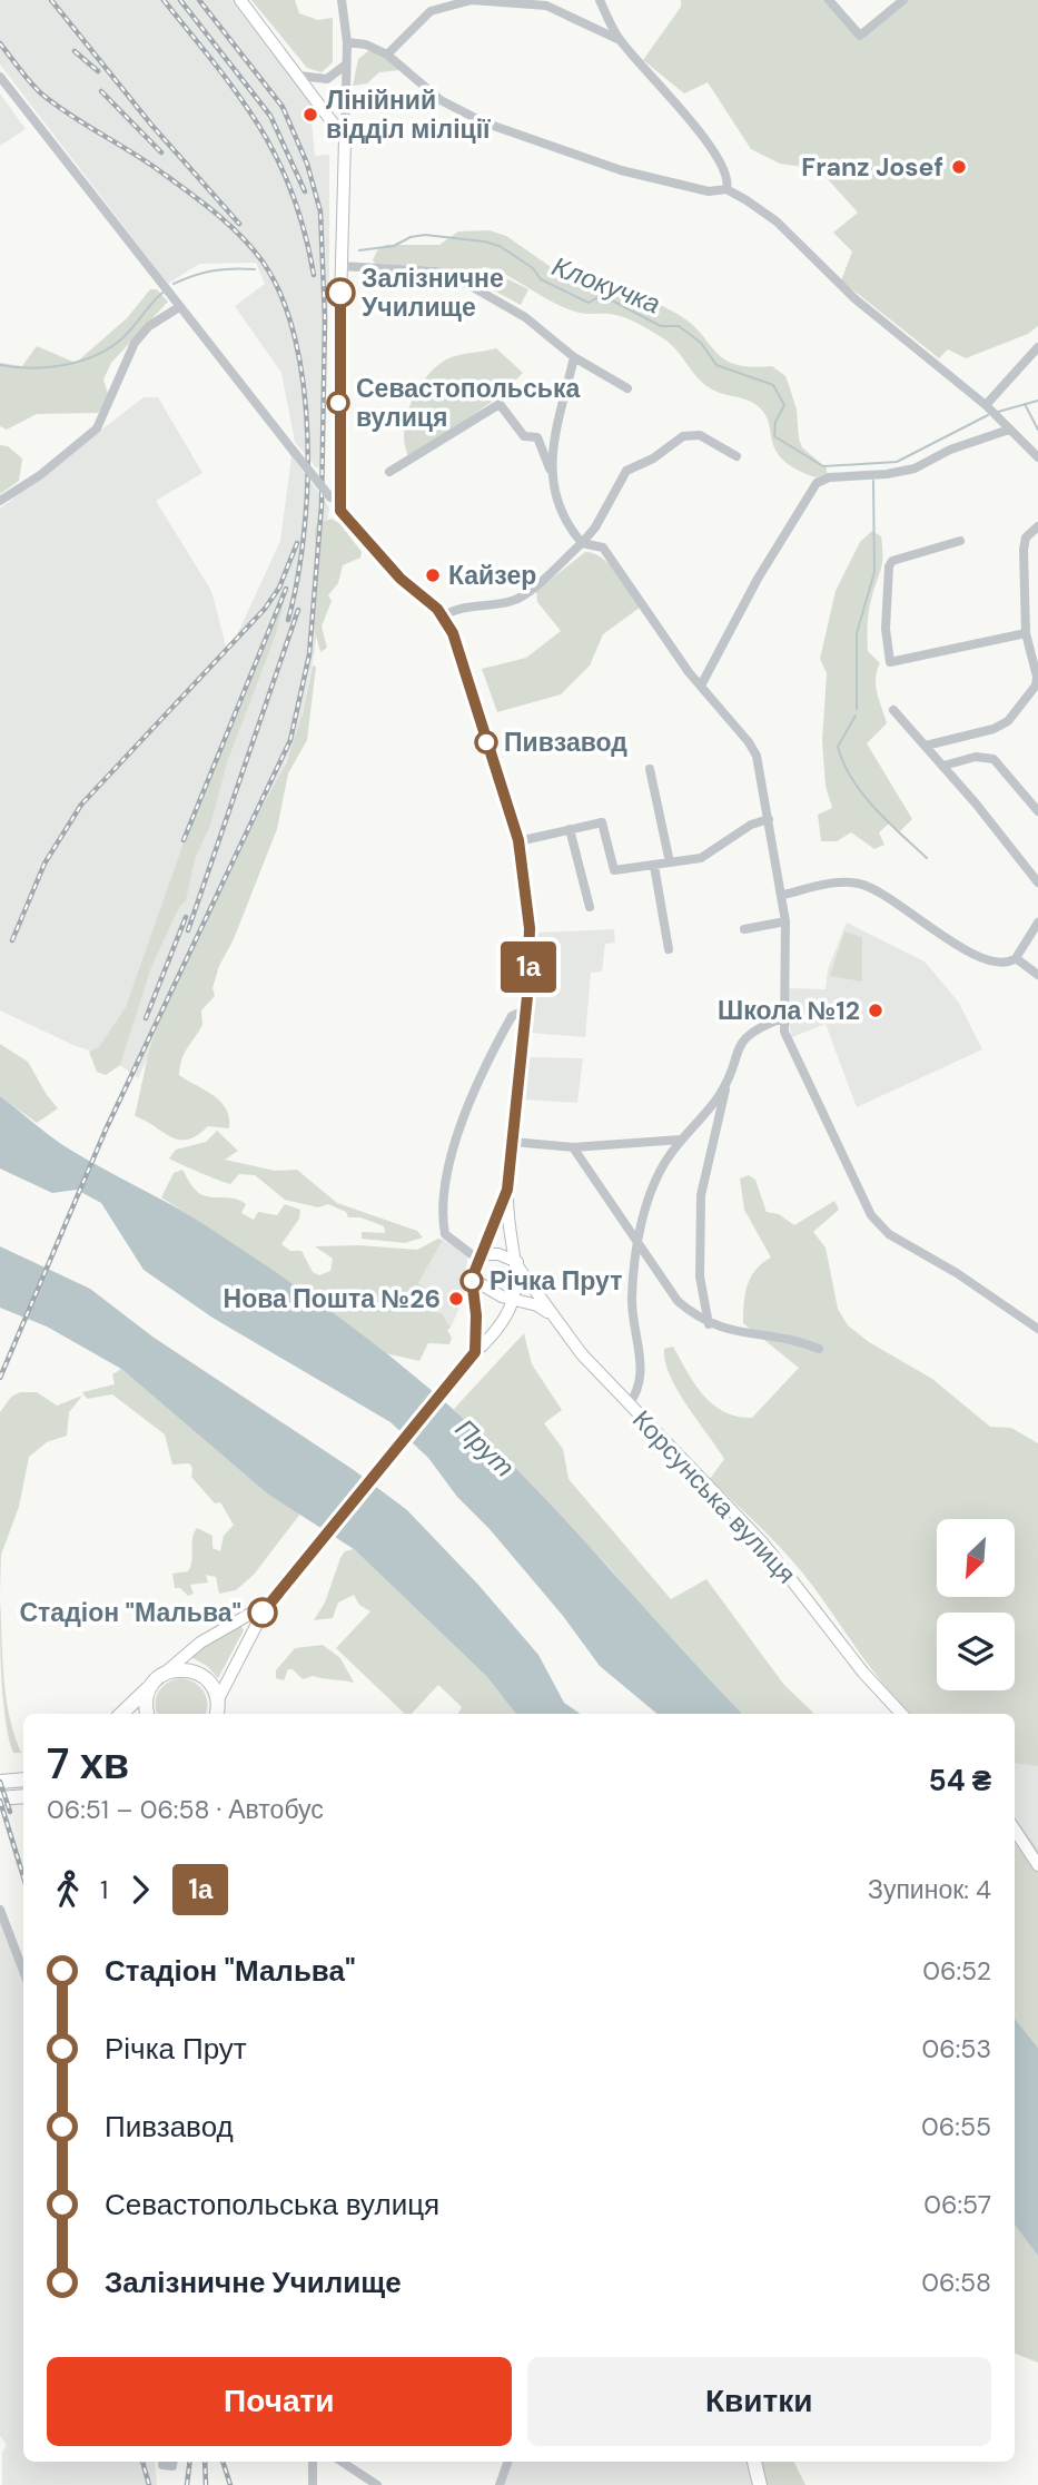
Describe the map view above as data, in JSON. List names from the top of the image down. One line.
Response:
{"streets":{"main road":["Корсунська вулиця"]},"water":["Клокучка","Прут"],"places":["Лінійний відділ міліції","Franz Josef","Залізничне Училище","Севастопольська вулиця","Кайзер","Пивзавод","Школа №12","Річка Прут","Нова Пошта №26","Стадіон \"Мальва\""],"lines":["bus line 1а"],"north":"bottom left","page":{"on_map":"1а","heading":["7 хв","06:51 – 06:58 · Автобус","54 ₴"],"legs":["1","1а","Зупинок: 4"],"list":[{"name":"Стадіон \"Мальва\"","value":"06:52"},{"name":"Річка Прут","value":"06:53"},{"name":"Пивзавод","value":"06:55"},{"name":"Севастопольська вулиця","value":"06:57"},{"name":"Залізничне Училище","value":"06:58"}],"buttons":["Почати","Квитки"]}}
